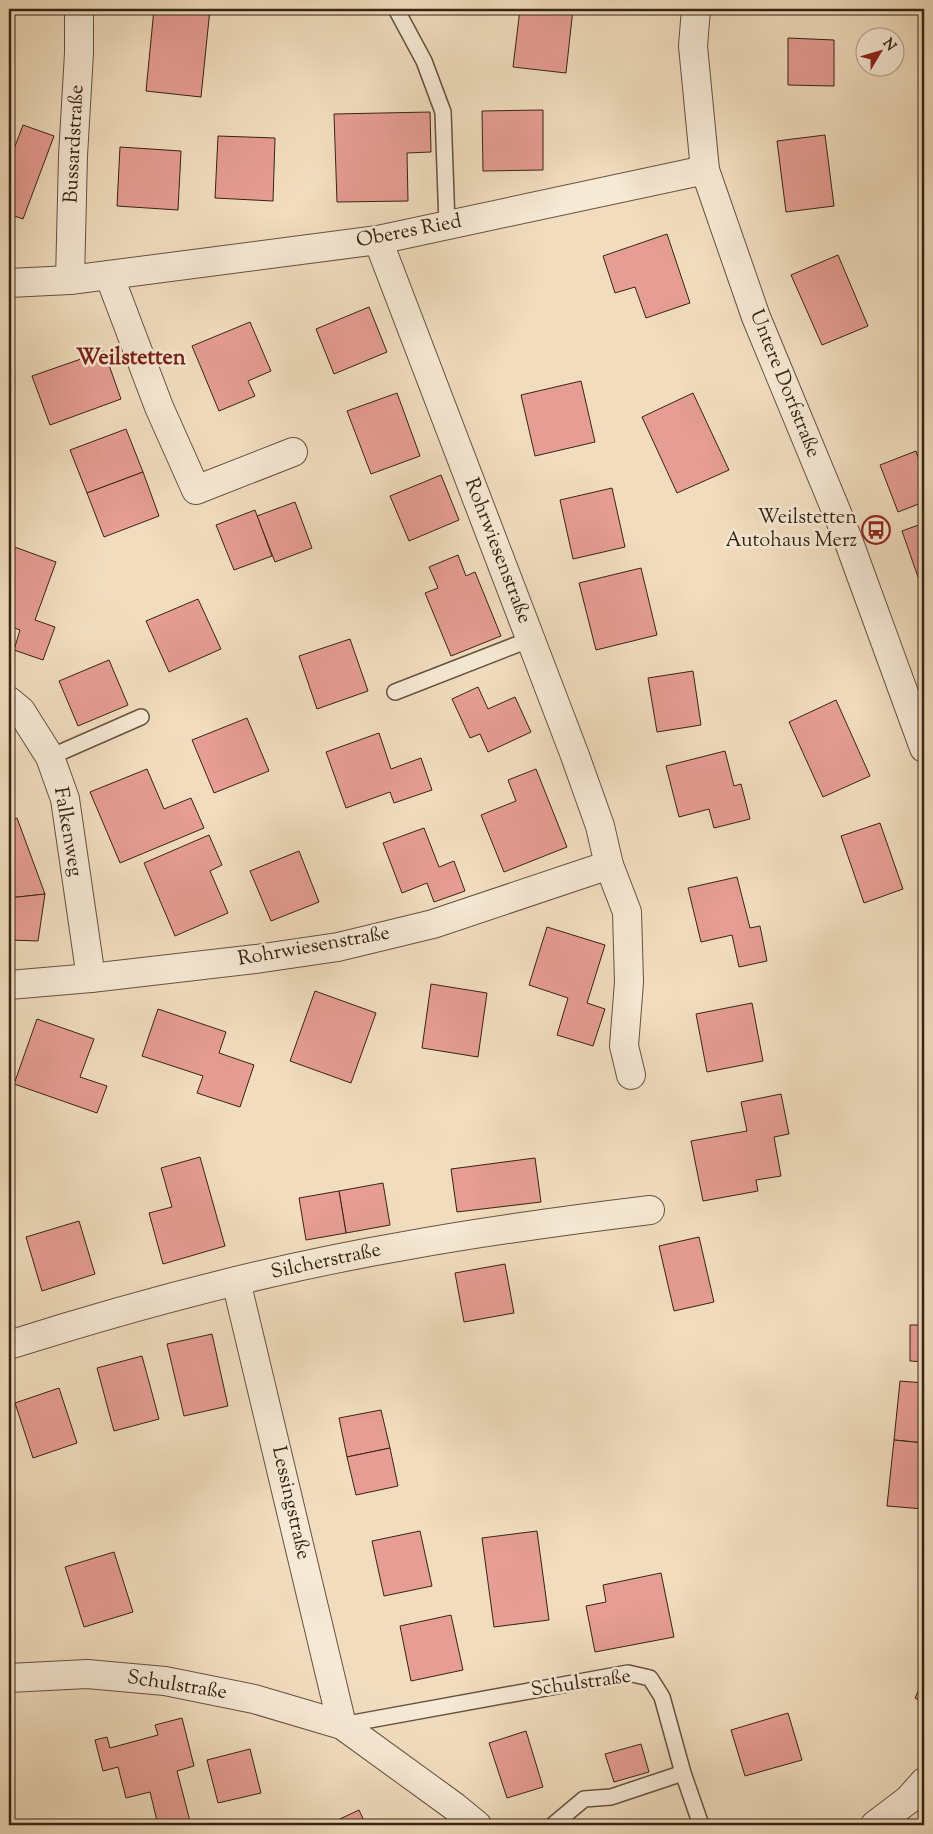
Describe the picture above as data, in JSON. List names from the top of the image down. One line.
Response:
{"streets":{"street":["Bussardstraße","Oberes Ried","Untere Dorfstraße","Rohrwiesenstraße","Falkenweg","Silcherstraße","Lessingstraße","Schulstraße"]},"crossings":[["Bussardstraße","Oberes Ried"],["Oberes Ried","Untere Dorfstraße"],["Oberes Ried","Rohrwiesenstraße"],["Rohrwiesenstraße","Falkenweg"],["Silcherstraße","Lessingstraße"],["Lessingstraße","Schulstraße"]],"districts":["Weilstetten"],"places":{"bus stop":["Weilstetten Autohaus Merz"]},"north":"top right"}
